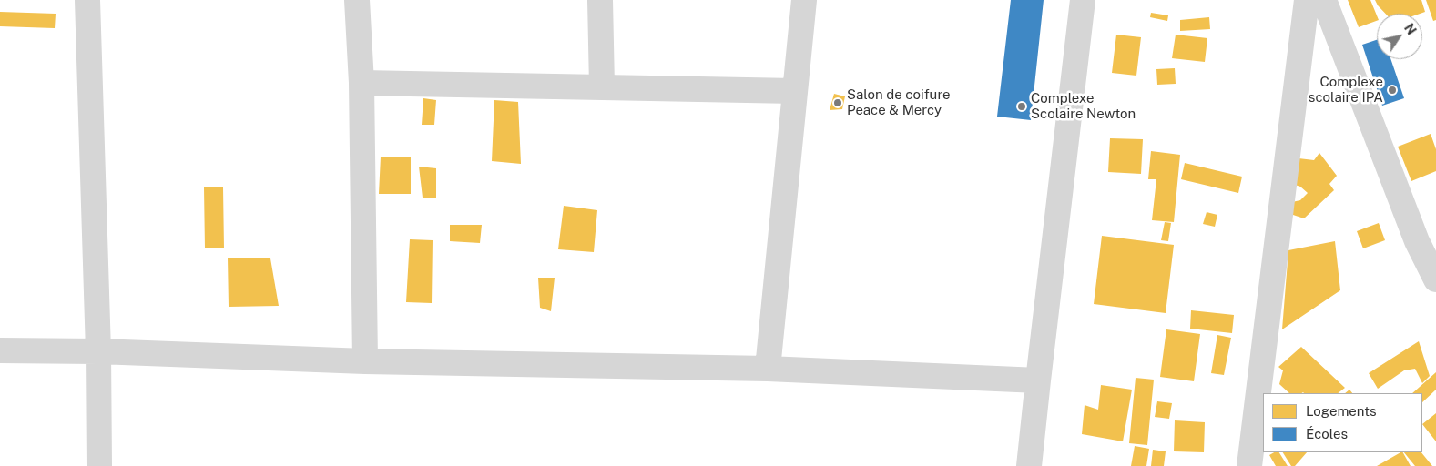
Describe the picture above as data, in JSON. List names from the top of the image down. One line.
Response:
{"places":["Complexe scolaire IPA","Salon de coifure Peace & Mercy","Complexe Scolaire Newton"],"legend":["Logements","Écoles"],"north":"top right"}
